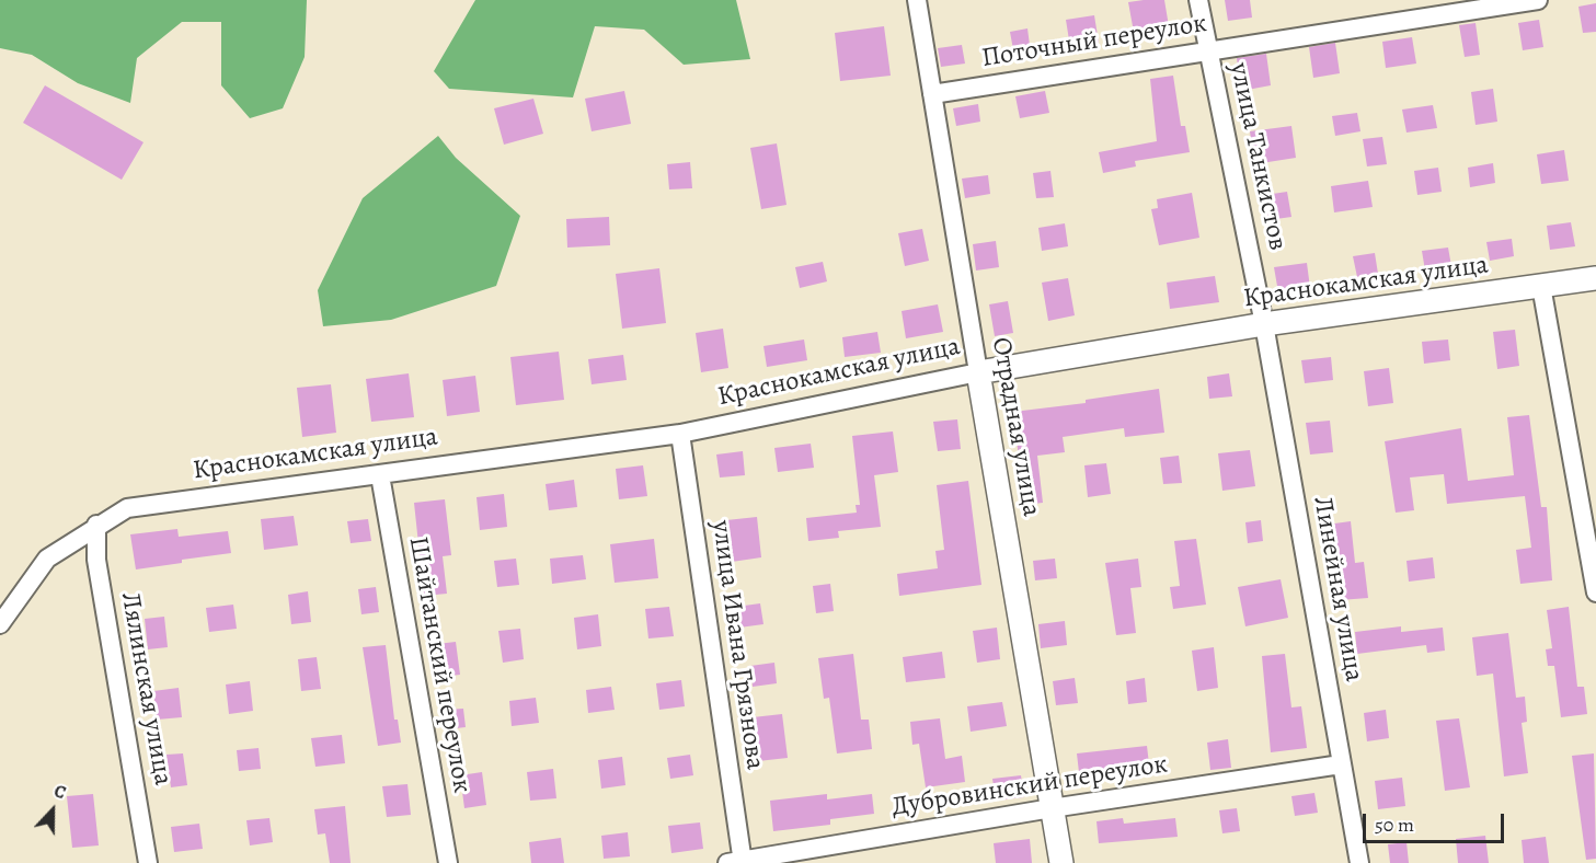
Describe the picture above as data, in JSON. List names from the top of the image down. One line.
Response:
{"streets":{"street":["Поточный переулок","улица Танкистов","Краснокамская улица","Отрадная улица","Линейная улица","улица Ивана Грязнова","Шайтанский переулок","Лялинская улица","Дубровинский переулок"]},"crossings":[["Поточный переулок","улица Танкистов"],["Поточный переулок","Отрадная улица"],["улица Танкистов","Краснокамская улица"],["улица Танкистов","Линейная улица"],["Краснокамская улица","Отрадная улица"],["Краснокамская улица","Линейная улица"],["Краснокамская улица","улица Ивана Грязнова"],["Краснокамская улица","Шайтанский переулок"],["Краснокамская улица","Лялинская улица"],["Отрадная улица","Дубровинский переулок"],["Линейная улица","Дубровинский переулок"],["улица Ивана Грязнова","Дубровинский переулок"]],"scale_bar":"50 m","north":"top"}
